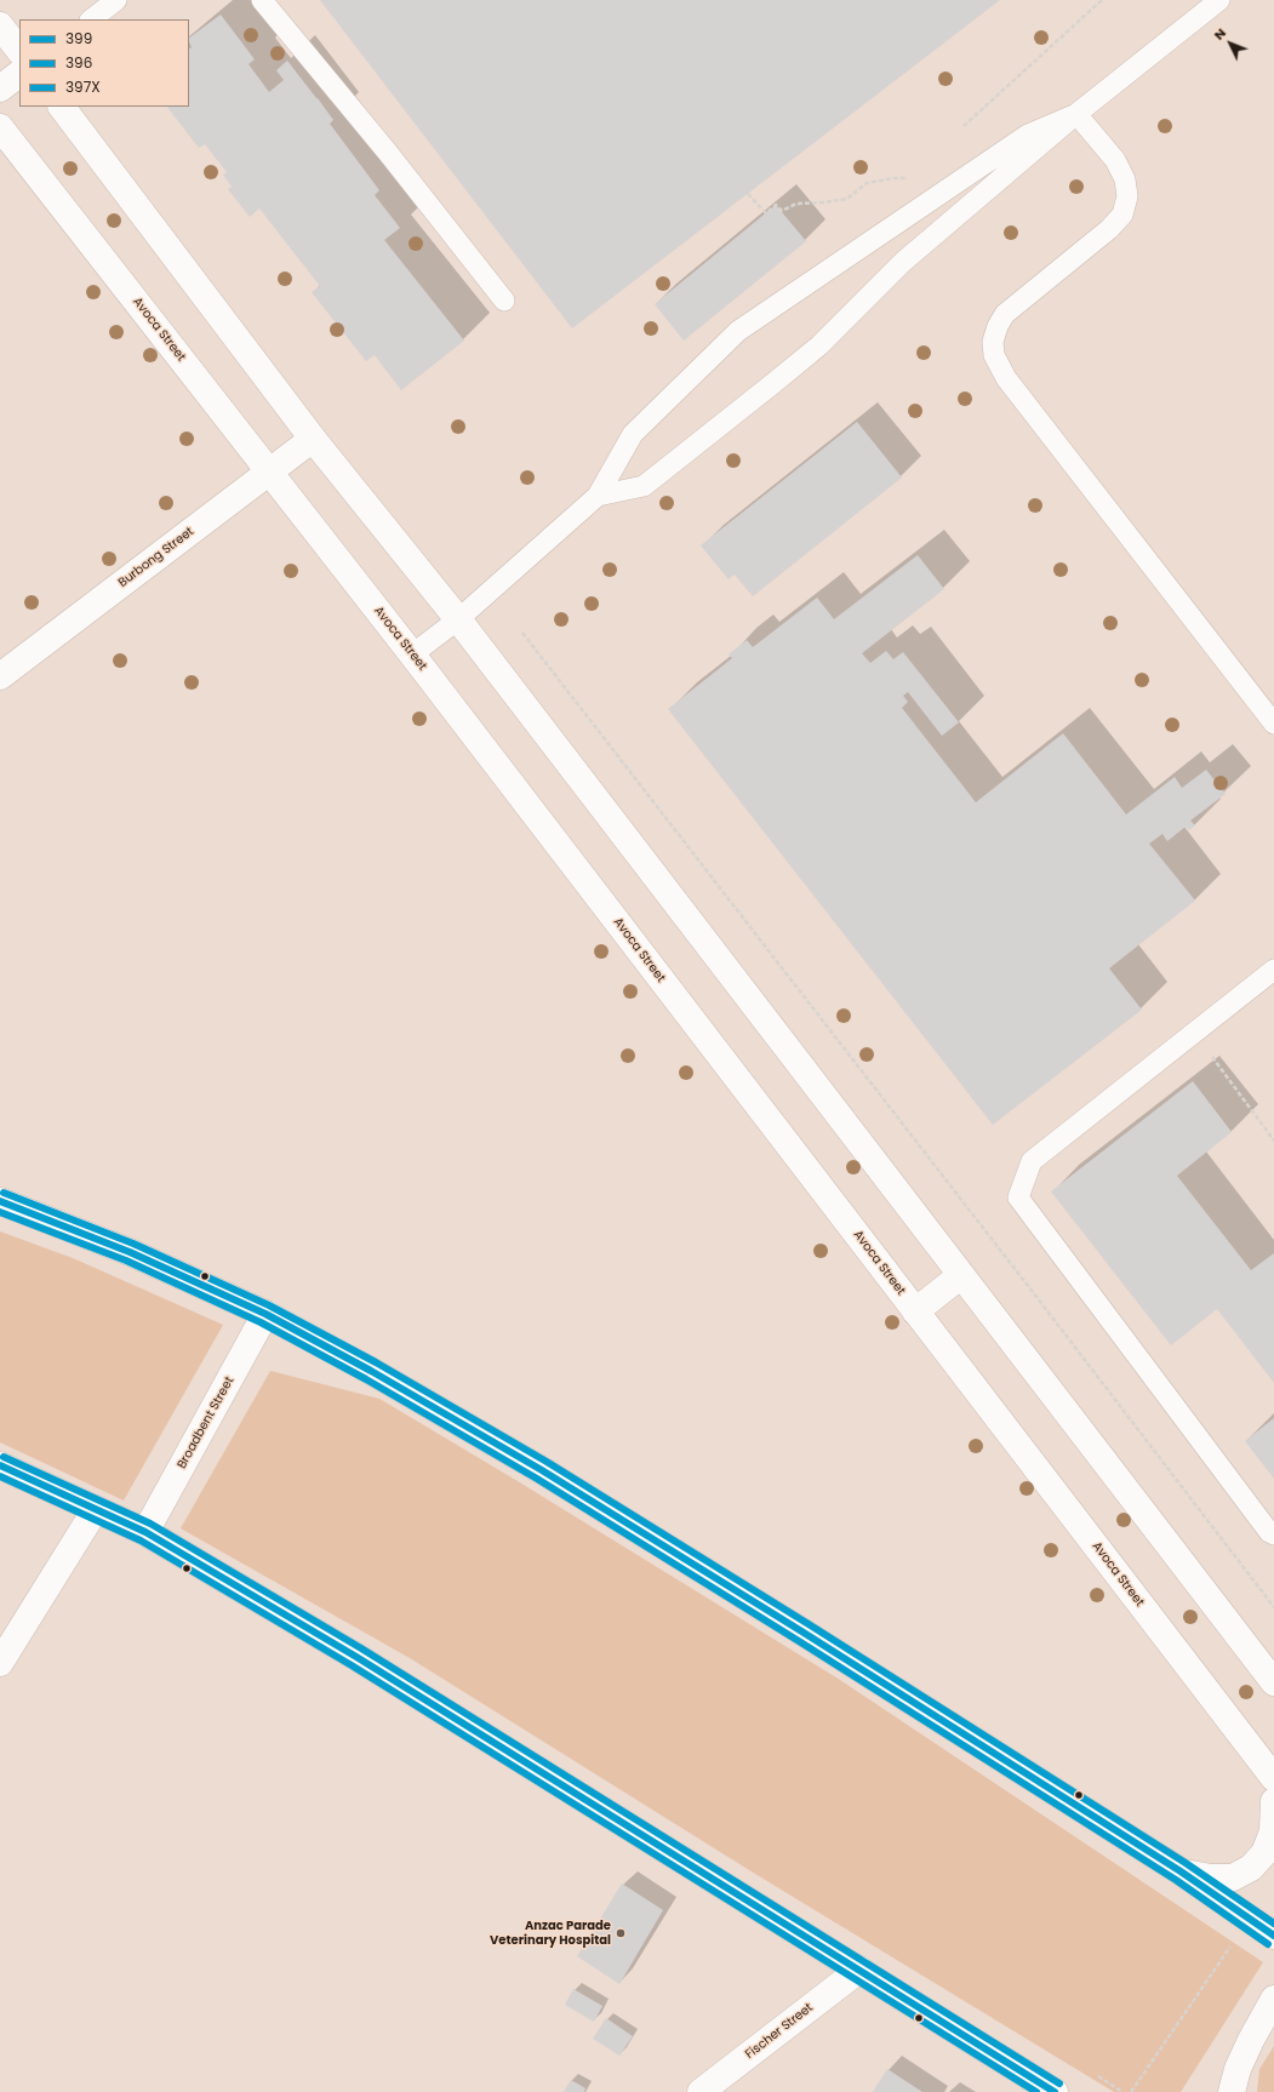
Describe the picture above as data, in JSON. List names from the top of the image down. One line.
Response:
{"streets":{"main road":["Avoca Street","Burbong Street","Broadbent Street","Fischer Street"]},"crossings":[["Avoca Street","Burbong Street"]],"places":["Anzac Parade Veterinary Hospital"],"lines":["transit line 397X","transit line 399","transit line 396"],"legend":["399","396","397X"],"north":"top left"}
